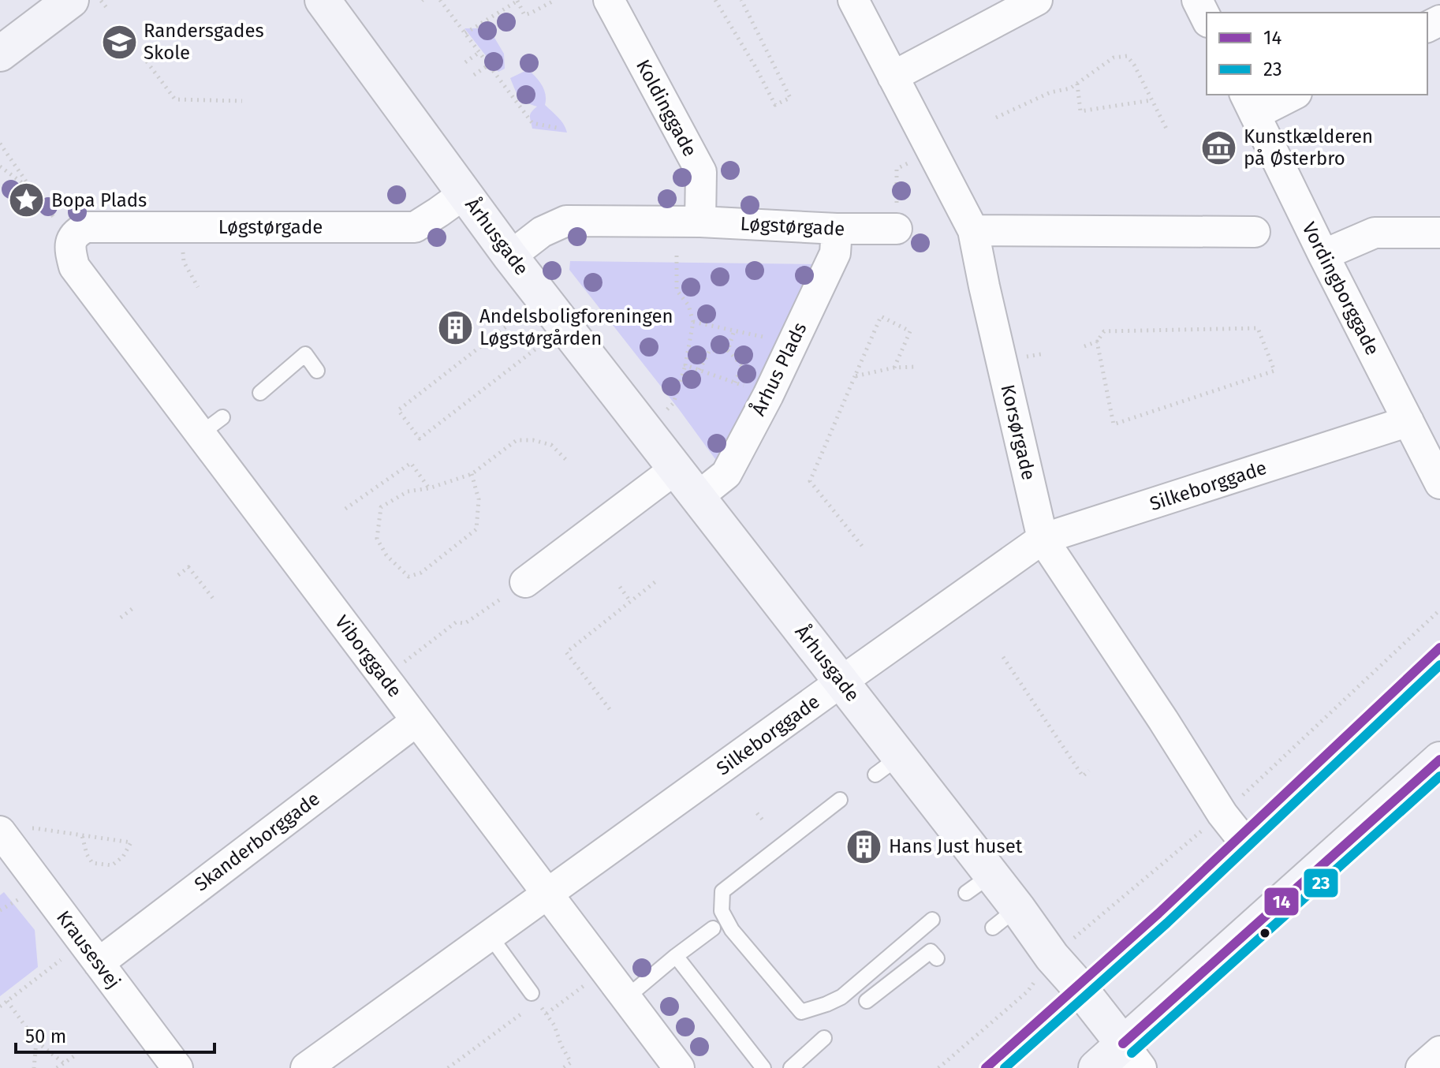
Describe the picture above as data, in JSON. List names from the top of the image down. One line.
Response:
{"streets":{"street":["Koldinggade","Løgstørgade","Århusgade","Vordingborggade","Århus Plads","Korsørgade","Silkeborggade","Viborggade","Skanderborggade","Krausesvej"]},"crossings":[["Koldinggade","Løgstørgade"],["Løgstørgade","Århusgade"],["Løgstørgade","Århus Plads"],["Løgstørgade","Viborggade"],["Århusgade","Århus Plads"],["Århusgade","Silkeborggade"],["Vordingborggade","Silkeborggade"],["Korsørgade","Silkeborggade"],["Silkeborggade","Viborggade"],["Viborggade","Skanderborggade"],["Skanderborggade","Krausesvej"]],"places":{"school or university":["Randersgades Skole"],"museum":["Kunstkælderen på Østerbro"],"place":["Bopa Plads"],"building":["Andelsboligforeningen Løgstørgården","Hans Just huset"]},"lines":["transit line 14","transit line 23"],"legend":["14","23"],"scale_bar":"50 m"}
